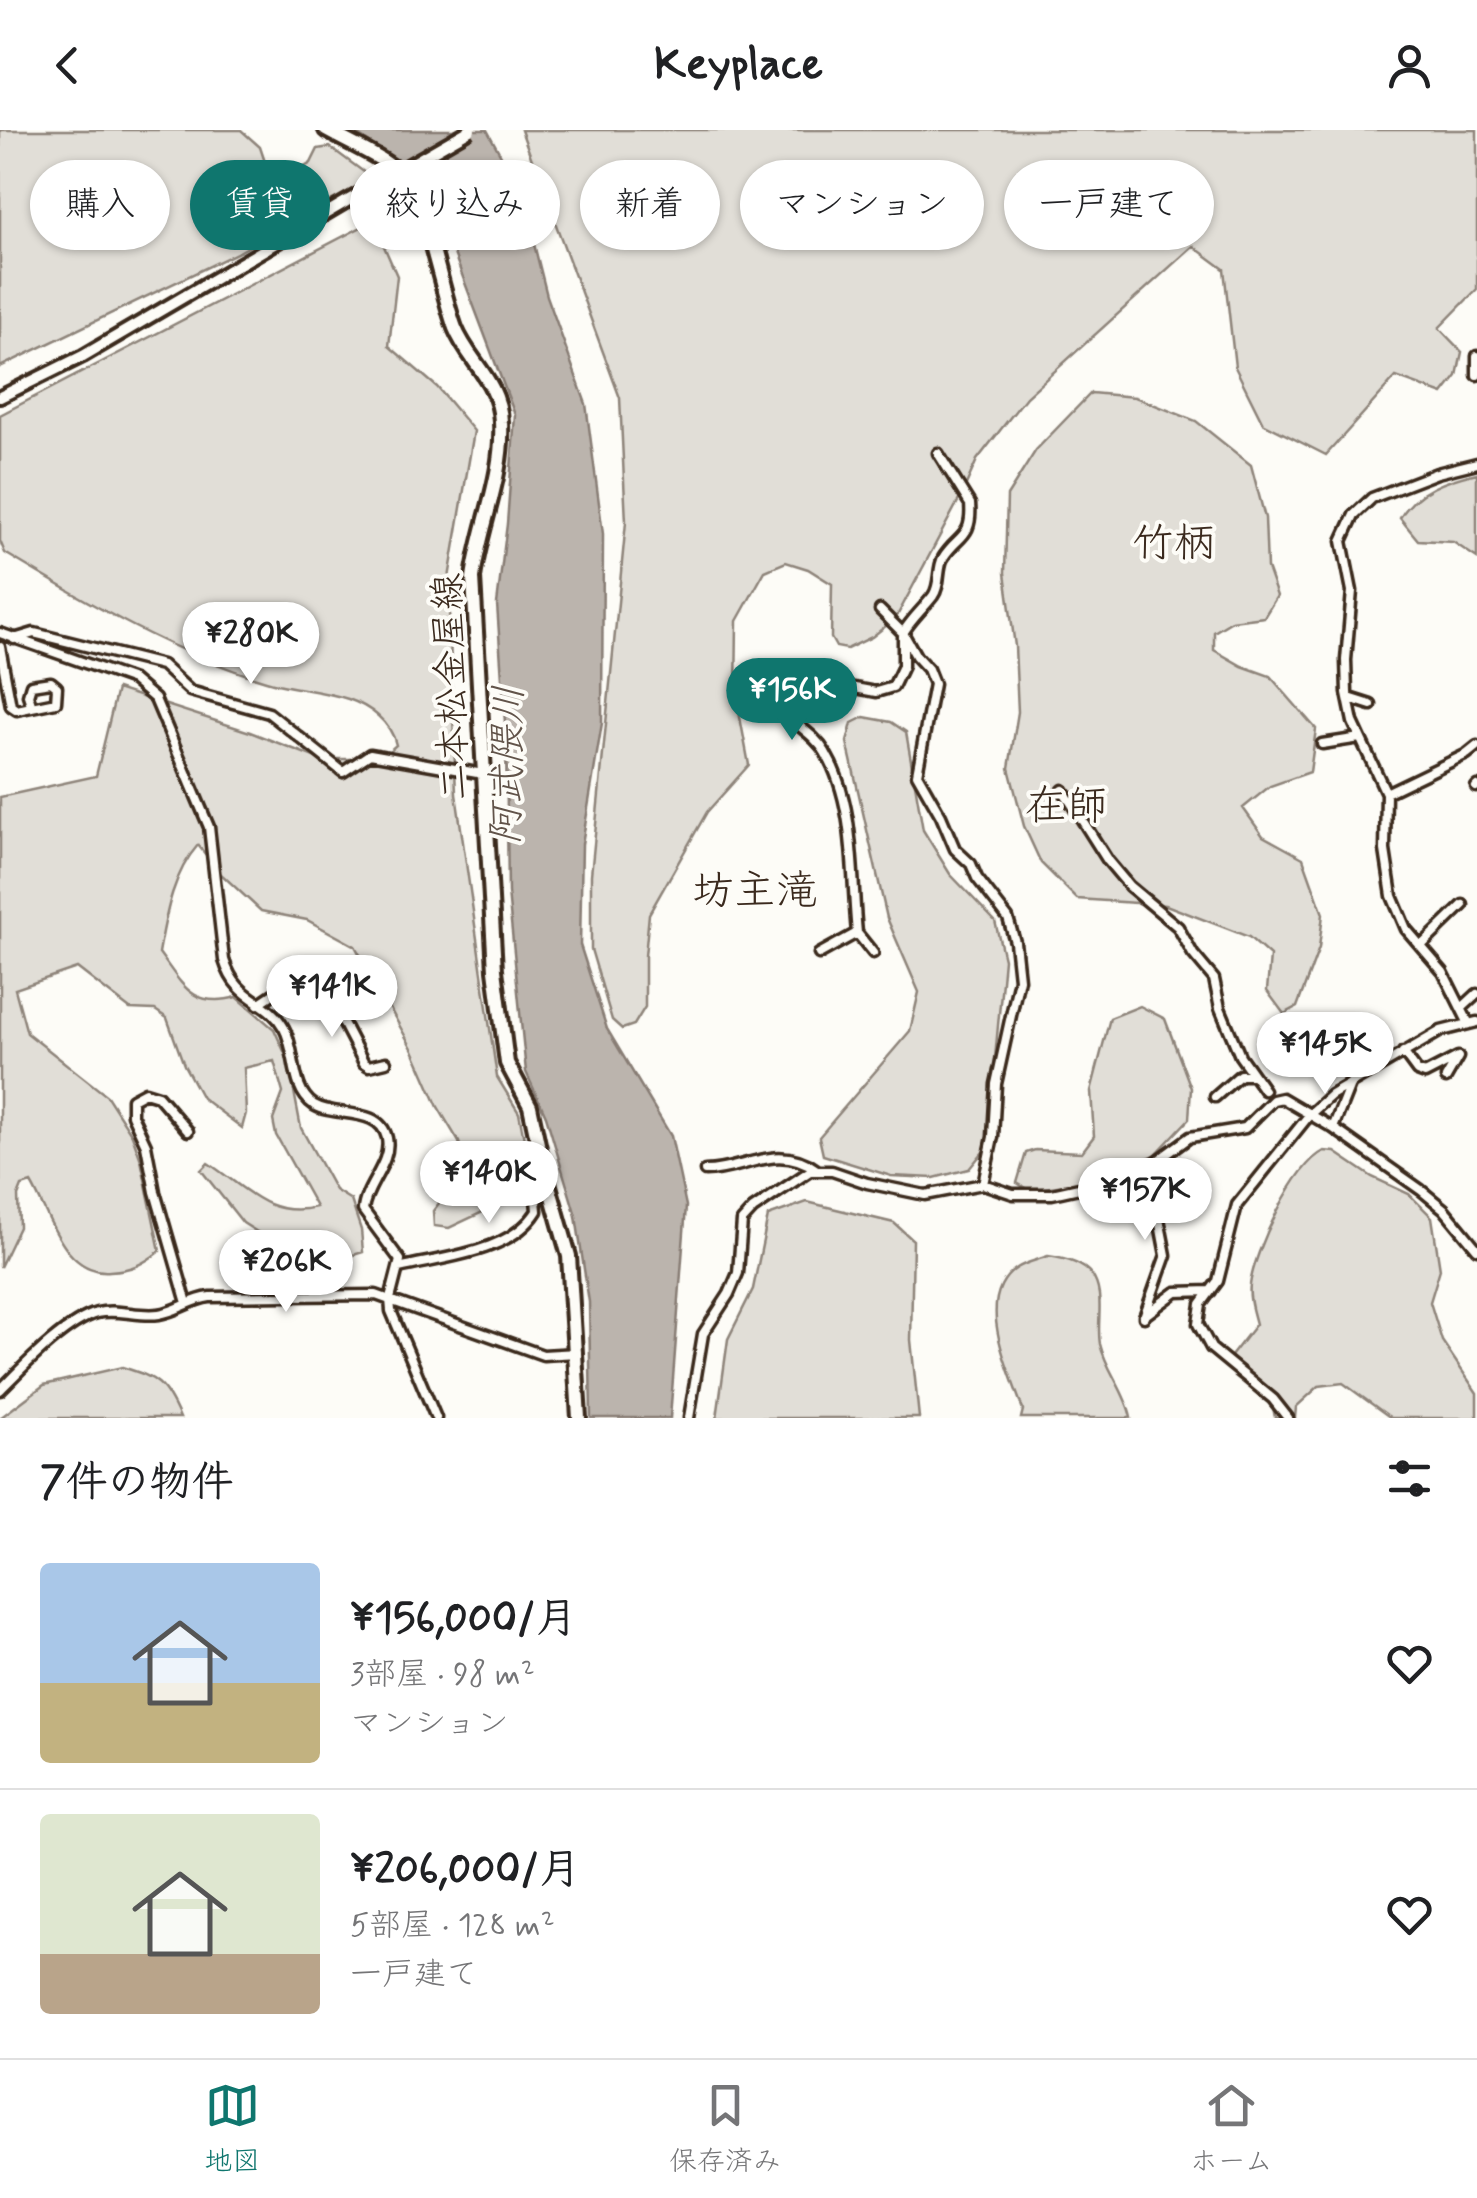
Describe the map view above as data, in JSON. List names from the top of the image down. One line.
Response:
{"streets":{"main road":["二本松金屋線"]},"districts":["竹柄","在師","坊主滝"],"water":["阿武隈川"],"page":{"header":"Keyplace","chip":["購入","賃貸","絞り込み","新着","マンション","一戸建て"],"price":["¥280K","¥156K","¥141K","¥145K","¥140K","¥157K","¥206K"],"heading":"7件の物件","list":[{"name":"¥156,000/月","note":"3部屋 · 98 m² · マンション"},{"name":"¥206,000/月","note":"5部屋 · 128 m² · 一戸建て"}],"tabs":["地図","保存済み","ホーム"]}}
